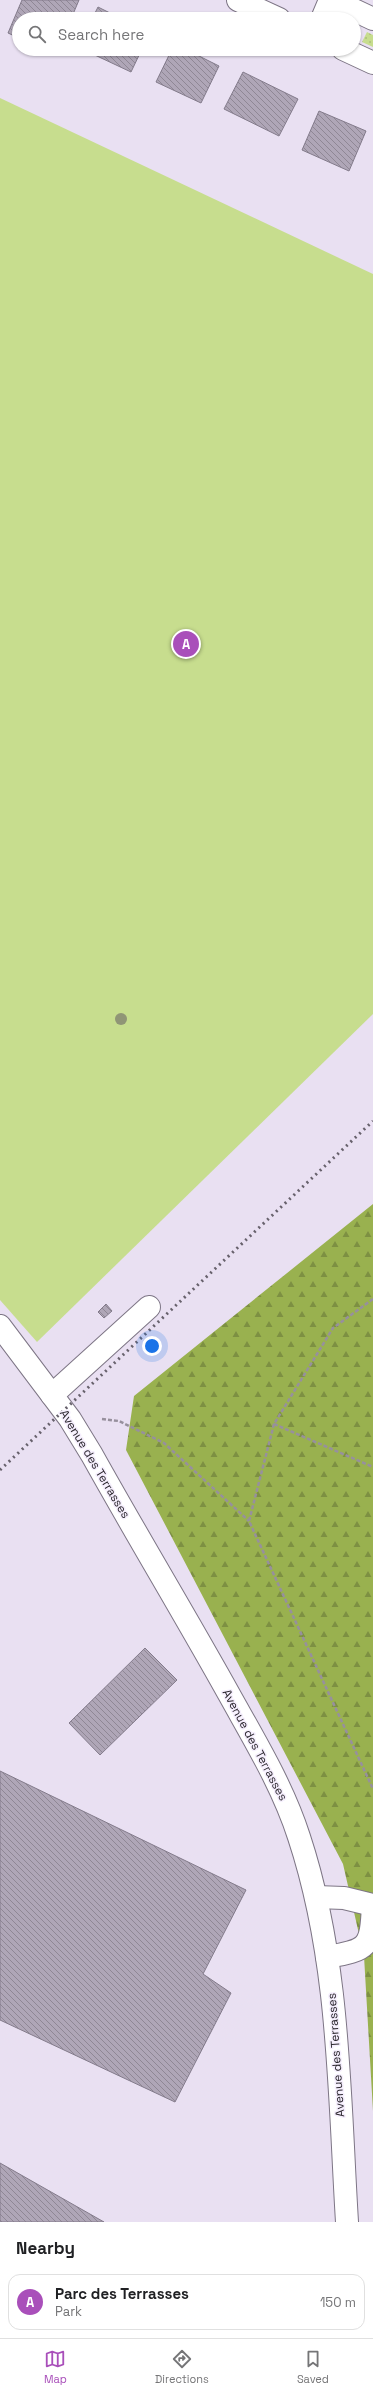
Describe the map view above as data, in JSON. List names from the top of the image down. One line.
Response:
{"streets":{"street":["Avenue des Terrasses"]},"page":{"search":"Search here","pins":"A","heading":"Nearby","list":[{"mark":"A","name":"Parc des Terrasses","note":"Park","value":"150 m"}],"nav":["Map","Directions","Saved"]}}
